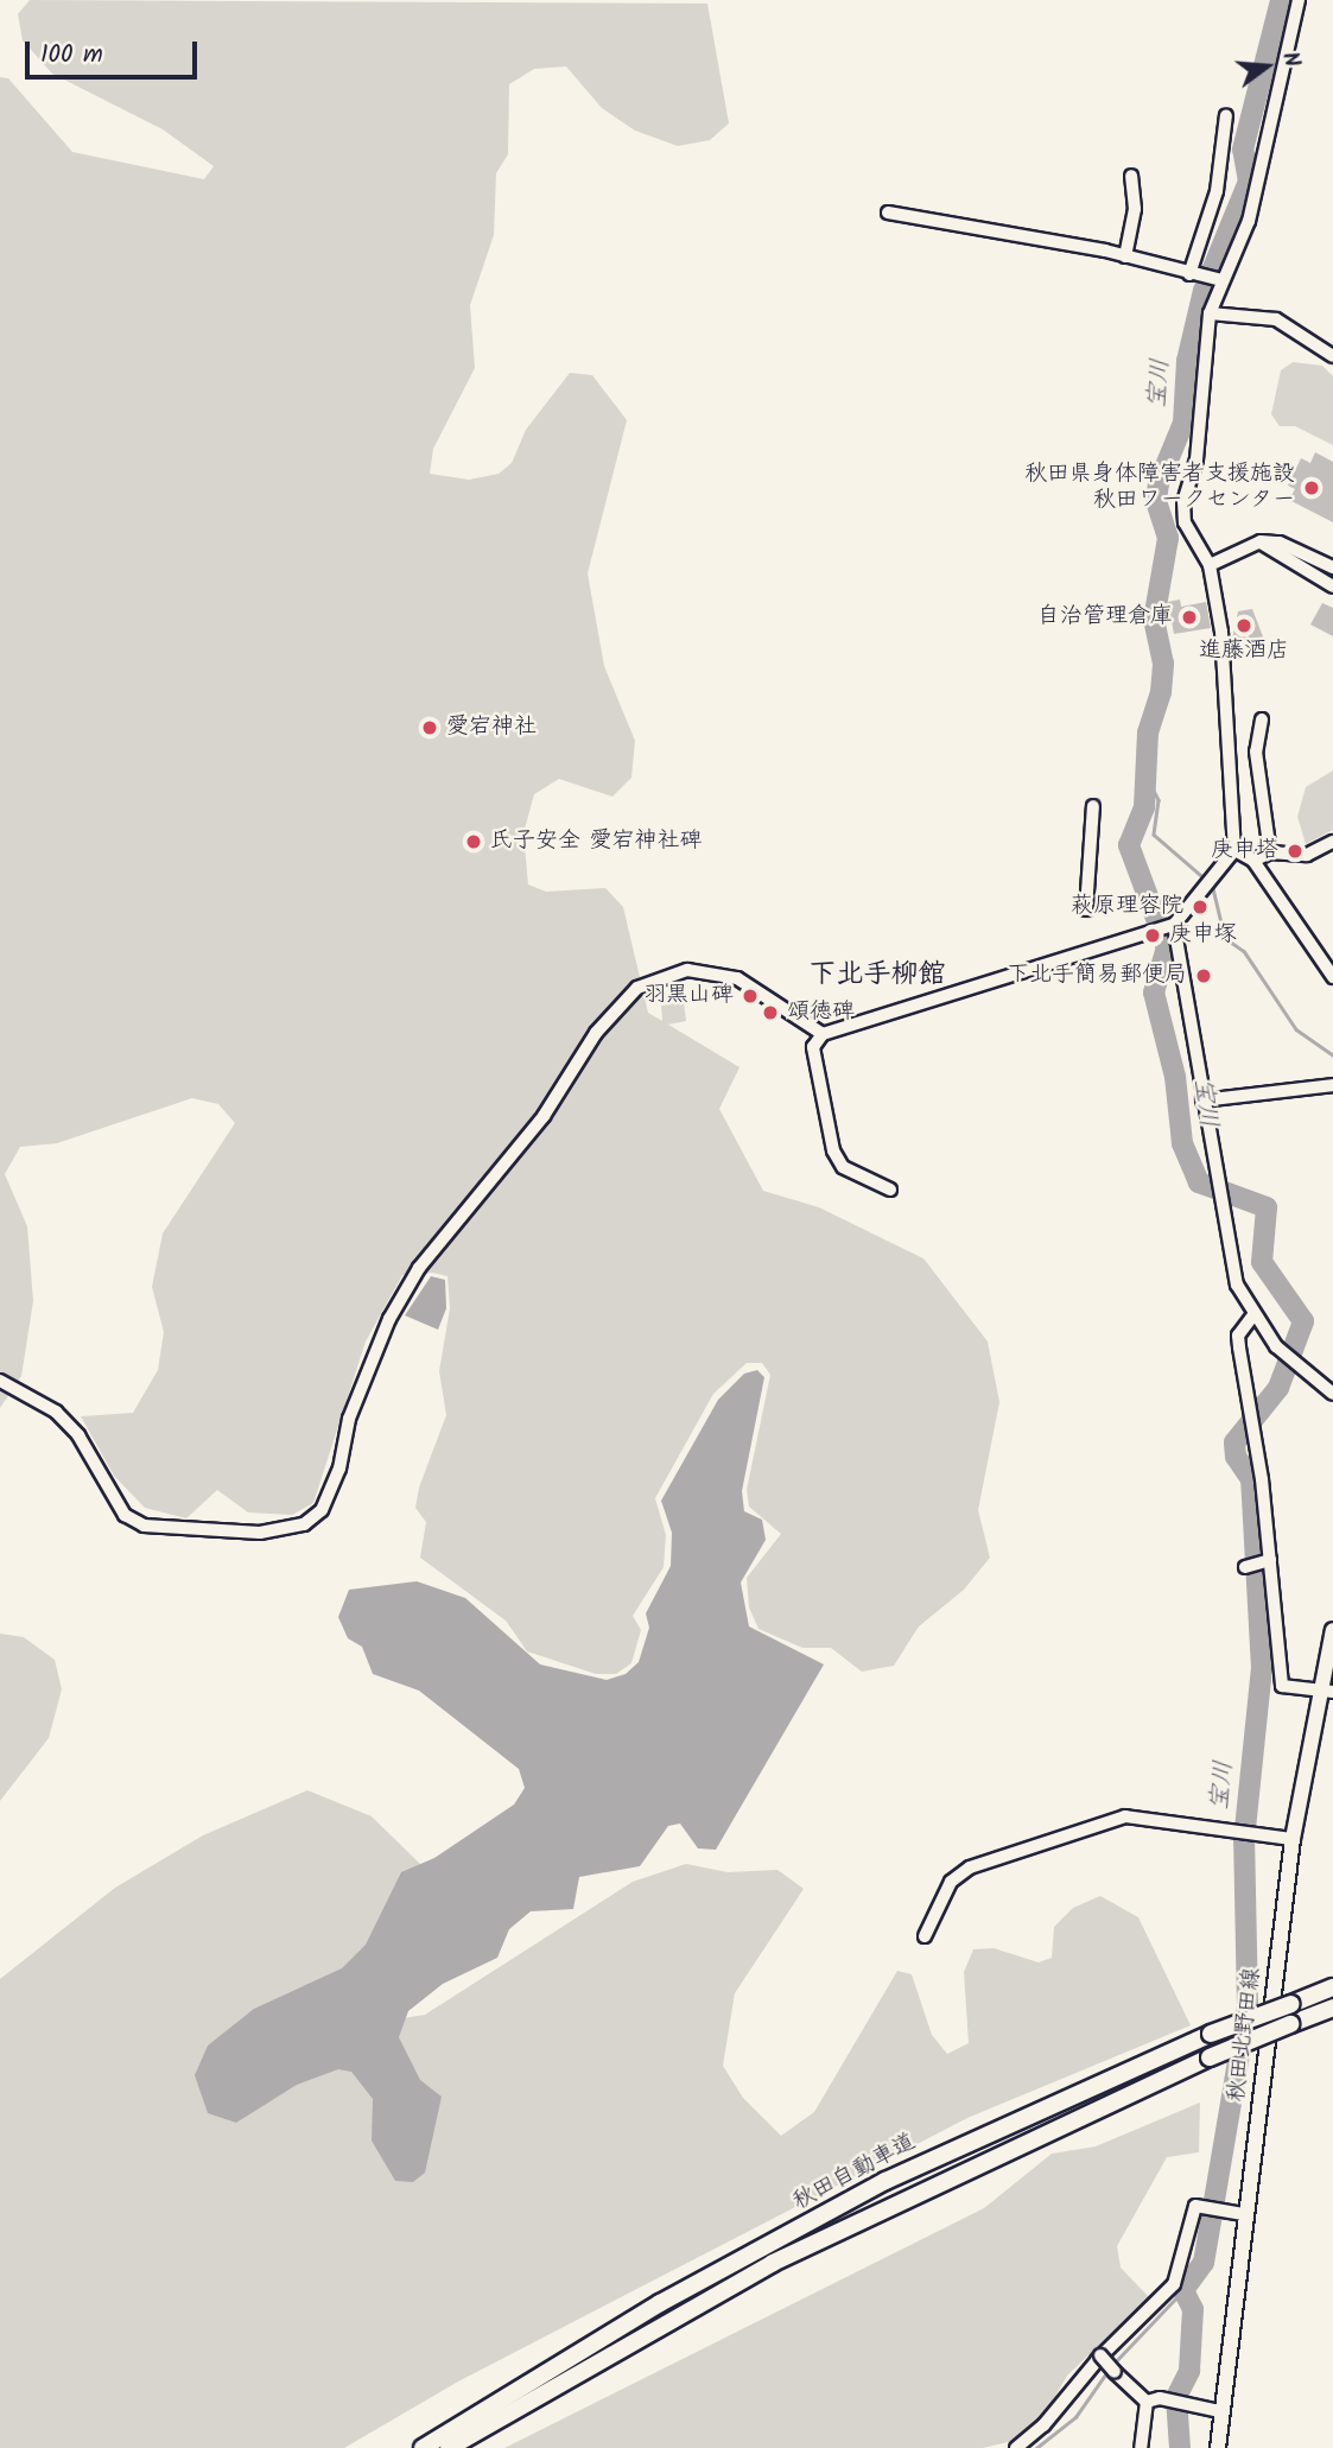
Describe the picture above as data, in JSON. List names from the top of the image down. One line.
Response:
{"streets":{"highway":["秋田自動車道"],"main road":["秋田北野田線"]},"districts":["下北手柳館"],"water":["宝川"],"places":["秋田県身体障害者支援施設 秋田ワークセンター","自治管理倉庫","進藤酒店","愛宕神社","氏子安全 愛宕神社碑","庚申塔","萩原理容院","庚申塚","下北手簡易郵便局","羽黒山碑","頌徳碑"],"scale_bar":"100 m","north":"right"}
